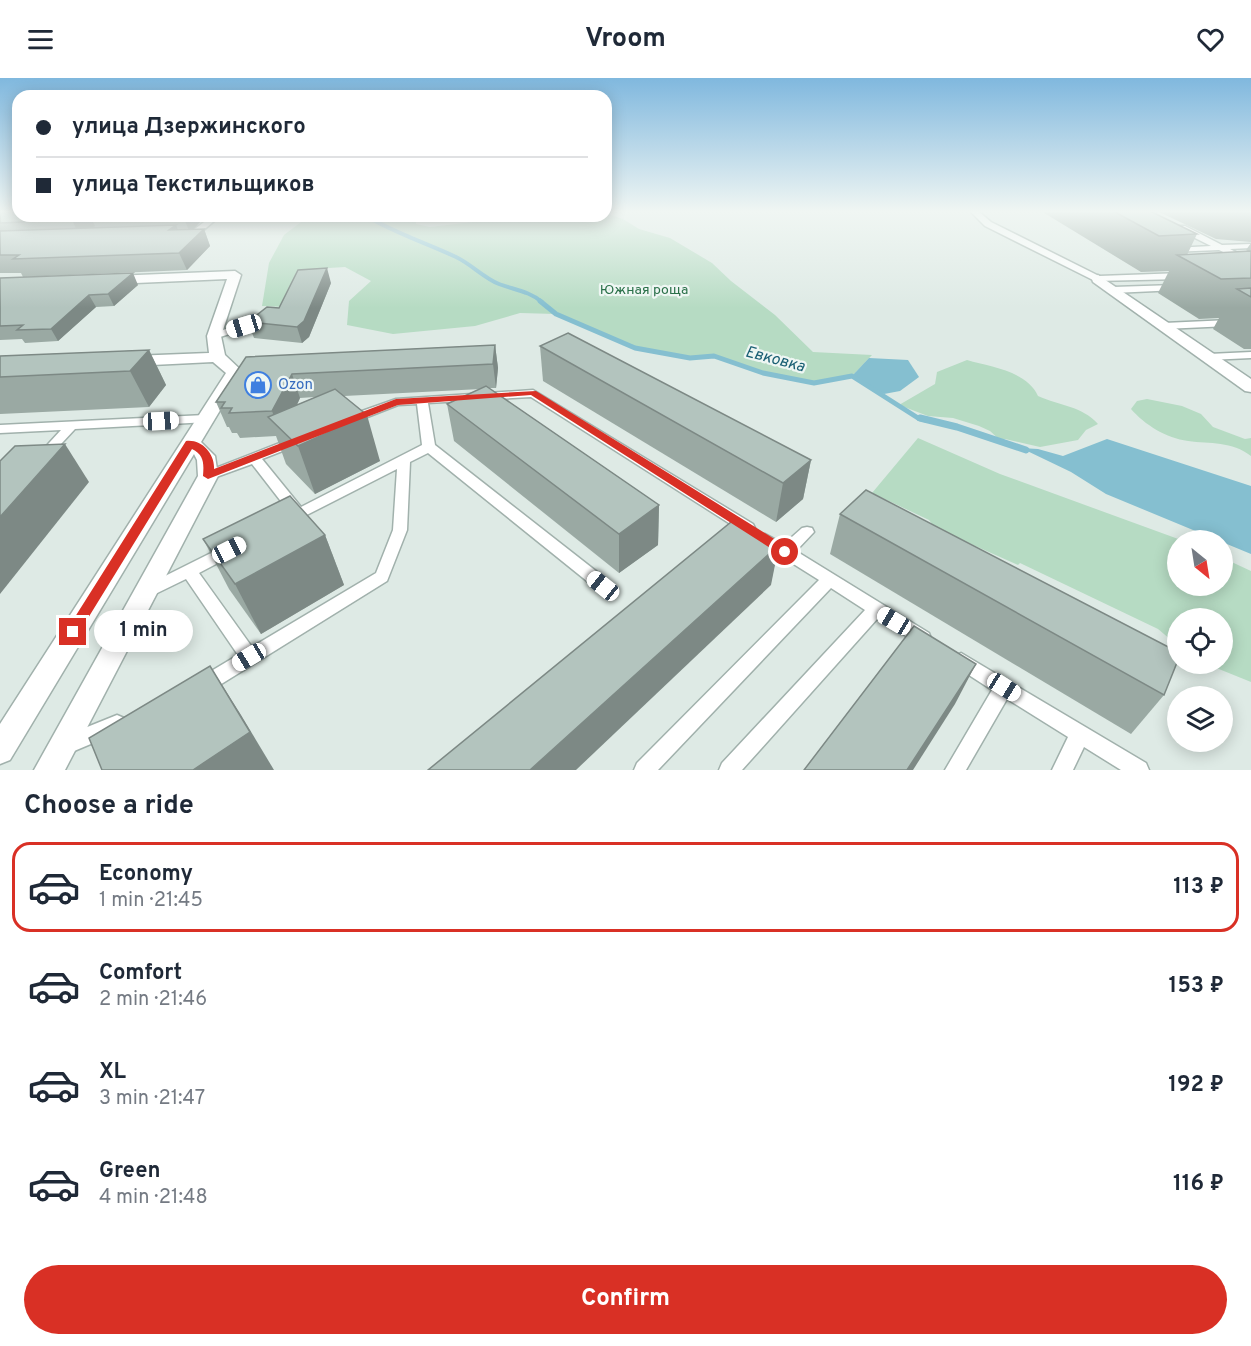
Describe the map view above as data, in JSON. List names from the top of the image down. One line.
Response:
{"water":["Евковка"],"parks":["Южная роща"],"places":{"shop":["Ozon"]},"north":"bottom right","page":{"header":"Vroom","banner":["улица Дзержинского","улица Текстильщиков"],"bubble":"1 min","heading":"Choose a ride","list":[{"name":"Economy","note":"1 min · 21:45","value":"113 ₽"},{"name":"Comfort","note":"2 min · 21:46","value":"153 ₽"},{"name":"XL","note":"3 min · 21:47","value":"192 ₽"},{"name":"Green","note":"4 min · 21:48","value":"116 ₽"}],"buttons":"Confirm"}}
